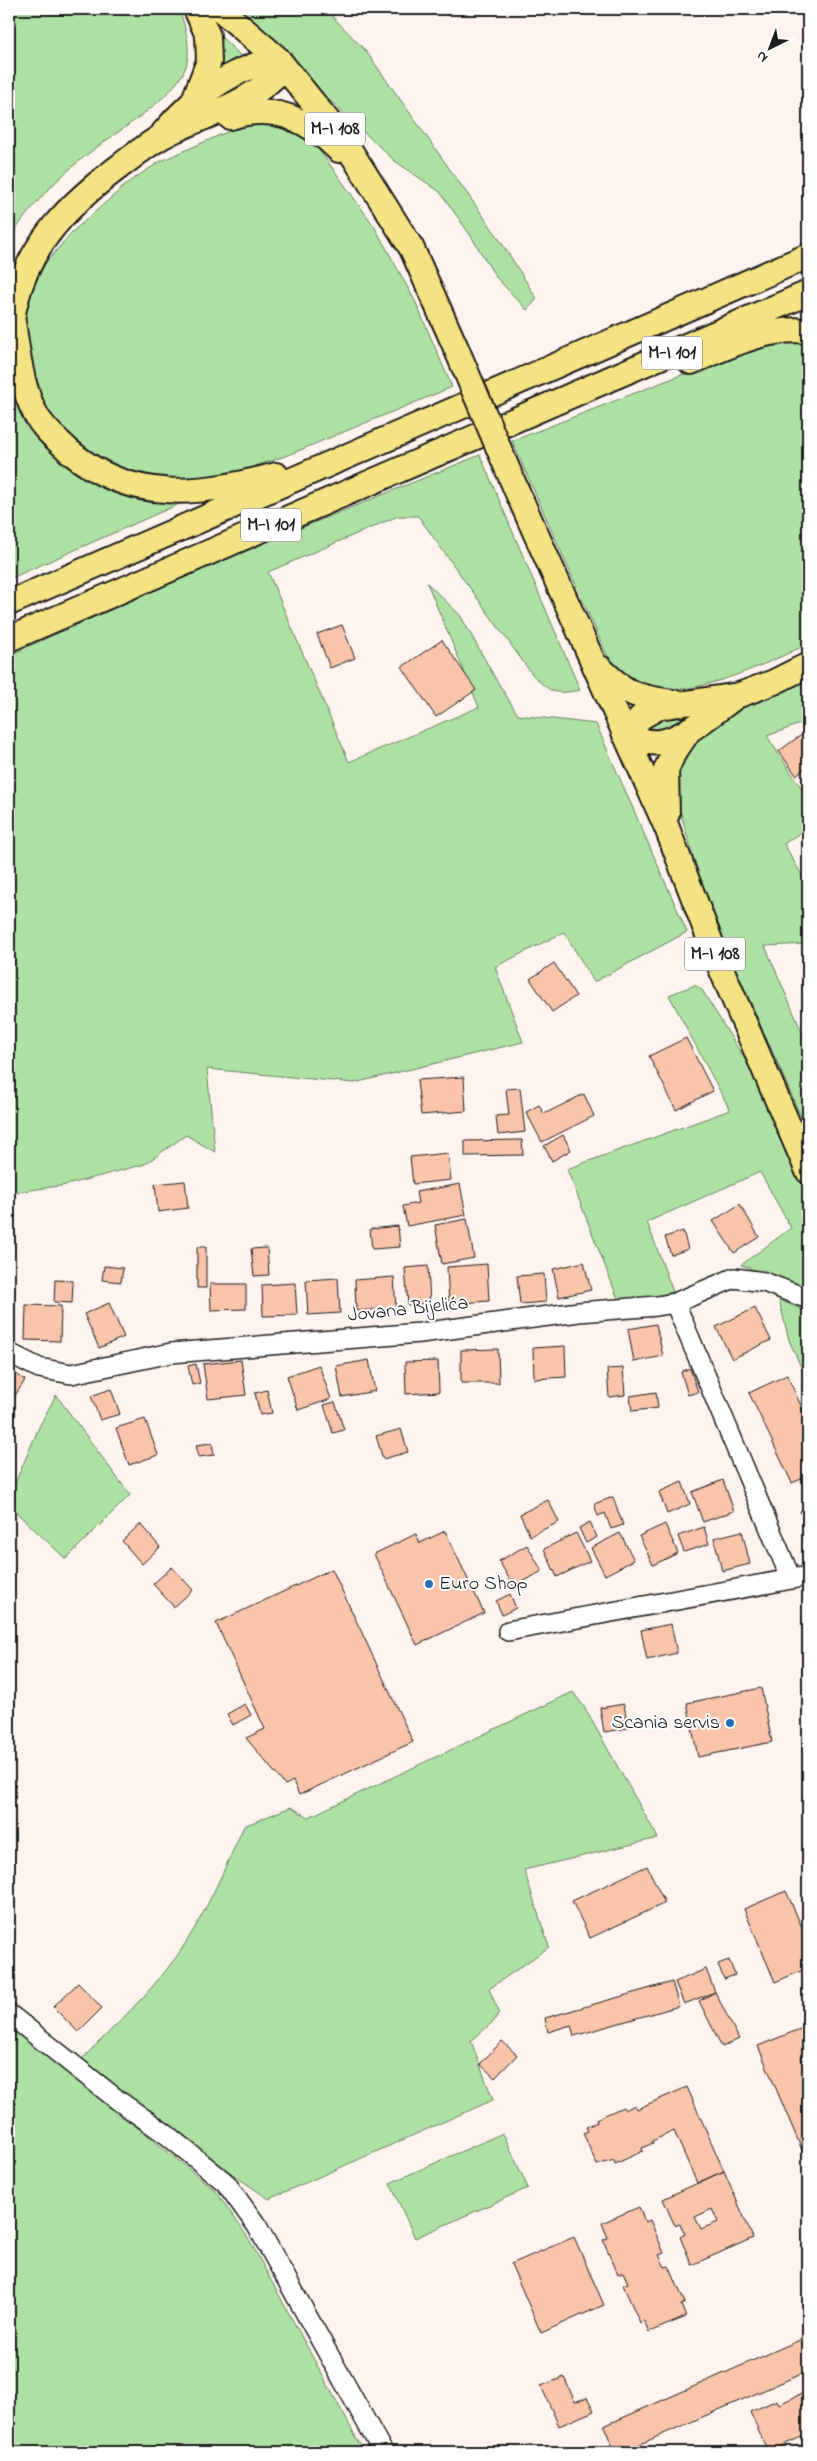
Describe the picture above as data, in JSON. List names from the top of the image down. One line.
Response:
{"streets":{"main road":["M-I 108","M-I 101"],"street":["Jovana Bijelića"]},"places":["Euro Shop","Scania servis"],"north":"bottom left"}
